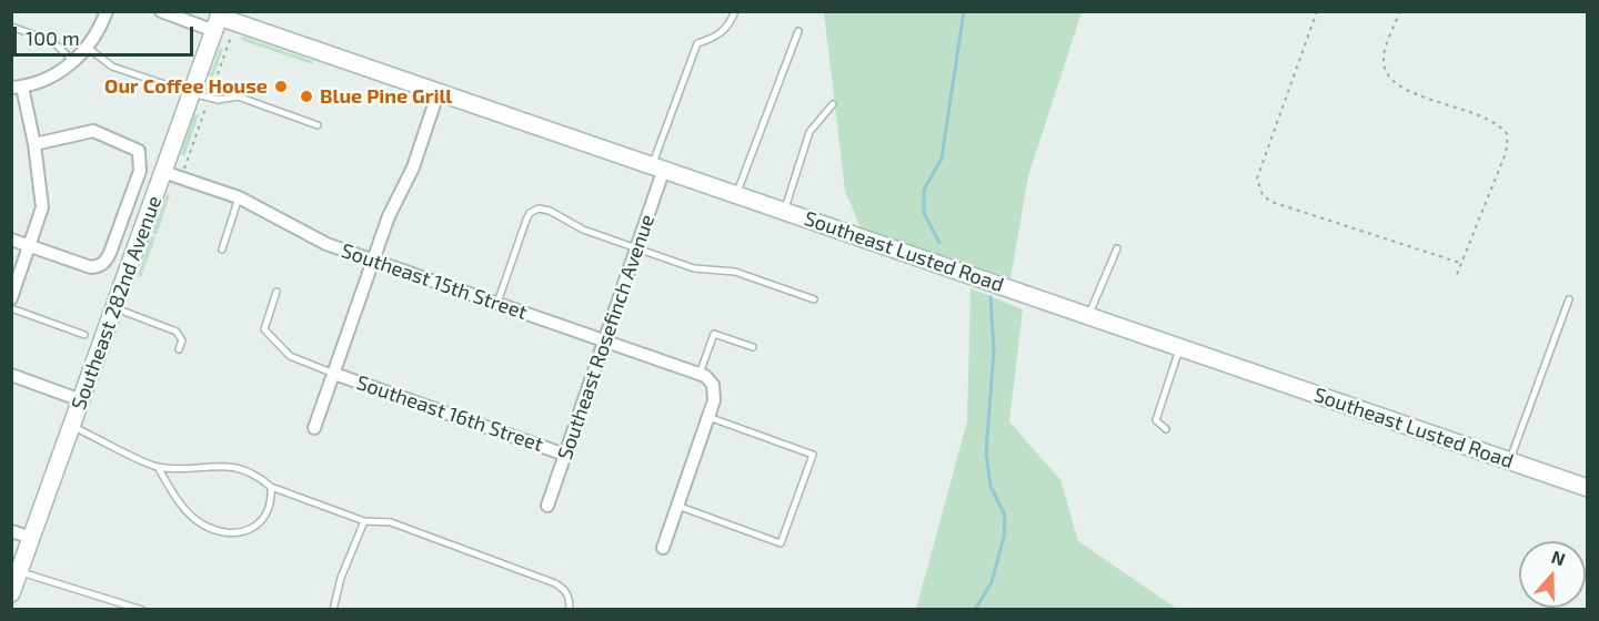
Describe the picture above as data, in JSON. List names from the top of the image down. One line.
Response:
{"streets":{"main road":["Southeast Lusted Road","Southeast 282nd Avenue"],"street":["Southeast 15th Street","Southeast Rosefinch Avenue","Southeast 16th Street"]},"crossings":[["Southeast Lusted Road","Southeast 282nd Avenue"],["Southeast Lusted Road","Southeast Rosefinch Avenue"],["Southeast 15th Street","Southeast 282nd Avenue"],["Southeast 15th Street","Southeast Rosefinch Avenue"],["Southeast Rosefinch Avenue","Southeast 16th Street"]],"places":["Our Coffee House","Blue Pine Grill"],"scale_bar":"100 m","north":"top"}
